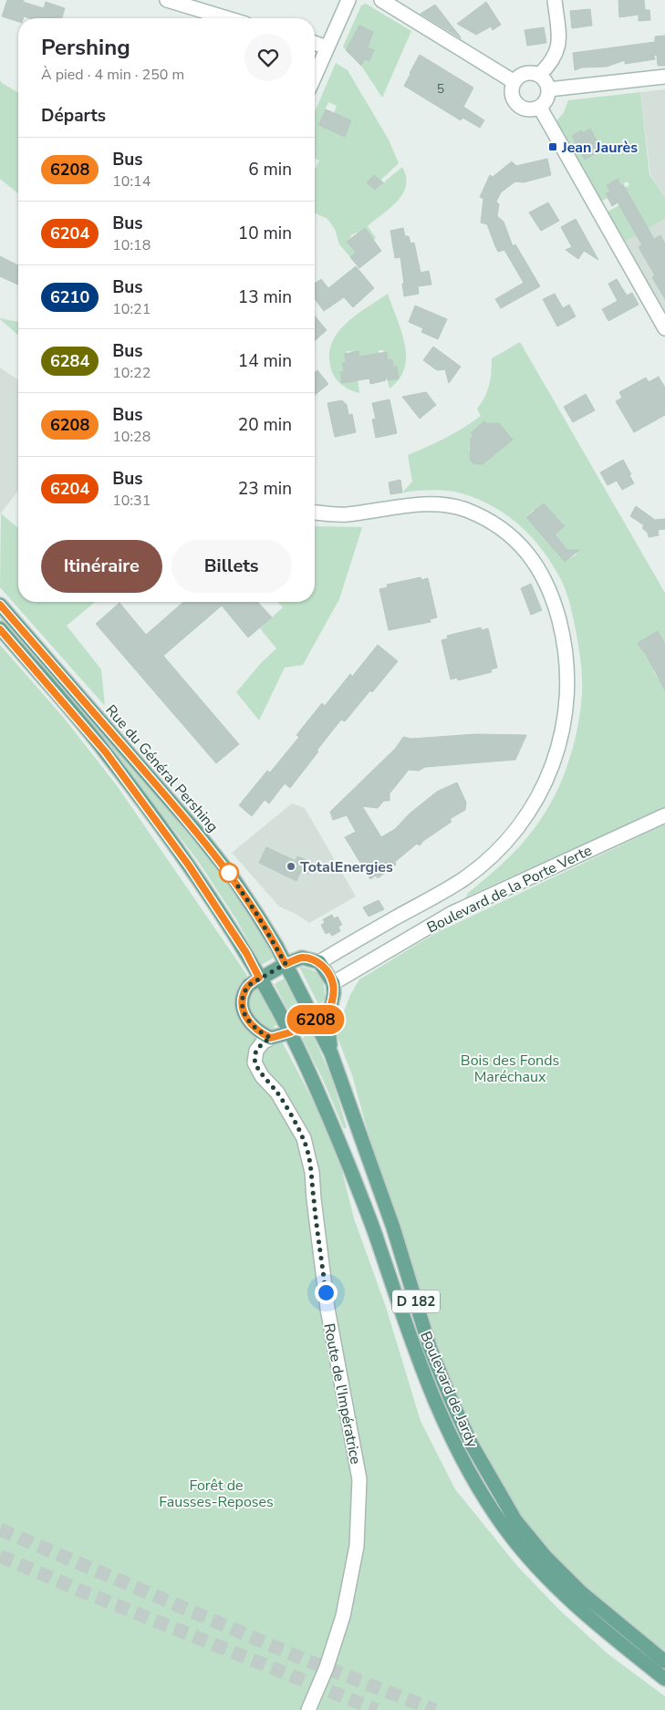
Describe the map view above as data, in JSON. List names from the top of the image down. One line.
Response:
{"streets":{"main road":["Rue du Général Pershing","D 182","Boulevard de Jardy"],"street":["Boulevard de la Porte Verte","Route de l'Impératrice"]},"crossings":[["Rue du Général Pershing","Boulevard de Jardy"],["D 182","Boulevard de Jardy"]],"parks":["Bois des Fonds Maréchaux","Forêt de Fausses-Reposes"],"places":{"transit":["Jean Jaurès"],"other":["TotalEnergies"]},"lines":["bus line 6208"],"house_numbers":["5"],"page":{"on_map":"6208","heading":[["Pershing","À pied · 4 min · 250 m"],"Départs"],"list":[{"mark":"6208","name":"Bus","note":"10:14","value":"6 min"},{"mark":"6204","name":"Bus","note":"10:18","value":"10 min"},{"mark":"6210","name":"Bus","note":"10:21","value":"13 min"},{"mark":"6284","name":"Bus","note":"10:22","value":"14 min"},{"mark":"6208","name":"Bus","note":"10:28","value":"20 min"},{"mark":"6204","name":"Bus","note":"10:31","value":"23 min"}],"buttons":["Itinéraire","Billets"]}}
